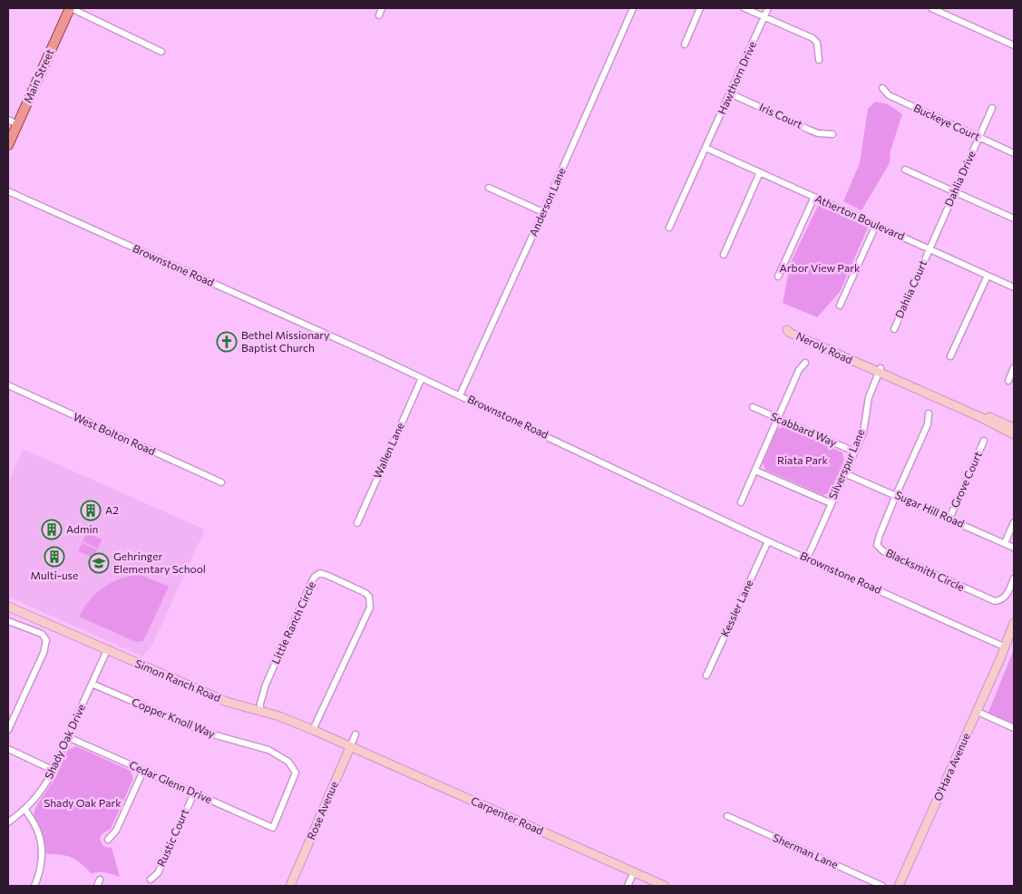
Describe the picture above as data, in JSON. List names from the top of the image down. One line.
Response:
{"streets":{"main road":["Main Street"],"street":["Hawthorn Drive","Iris Court","Buckeye Court","Dahlia Drive","Anderson Lane","Atherton Boulevard","Brownstone Road","Dahlia Court","Neroly Road","Scabbard Way","West Bolton Road","Wallen Lane","Silverspur Lane","Grove Court","Sugar Hill Road","Blacksmith Circle","Kessler Lane","Little Ranch Circle","Simon Ranch Road","Copper Knoll Way","Shady Oak Drive","O'Hara Avenue","Cedar Glenn Drive","Rose Avenue","Carpenter Road","Rustic Court","Sherman Lane"]},"crossings":[["Hawthorn Drive","Iris Court"],["Hawthorn Drive","Atherton Boulevard"],["Buckeye Court","Dahlia Drive"],["Dahlia Drive","Atherton Boulevard"],["Dahlia Drive","Dahlia Court"],["Anderson Lane","Brownstone Road"],["Atherton Boulevard","Dahlia Court"],["Brownstone Road","Wallen Lane"],["Brownstone Road","Silverspur Lane"],["Brownstone Road","Kessler Lane"],["Brownstone Road","O'Hara Avenue"],["Neroly Road","Silverspur Lane"],["Scabbard Way","Silverspur Lane"],["Silverspur Lane","Sugar Hill Road"],["Grove Court","Sugar Hill Road"],["Sugar Hill Road","Blacksmith Circle"],["Little Ranch Circle","Simon Ranch Road"],["Simon Ranch Road","Shady Oak Drive"],["Simon Ranch Road","Rose Avenue"],["Simon Ranch Road","Carpenter Road"],["Copper Knoll Way","Shady Oak Drive"],["Copper Knoll Way","Cedar Glenn Drive"],["Shady Oak Drive","Cedar Glenn Drive"],["Cedar Glenn Drive","Rustic Court"],["Rose Avenue","Carpenter Road"]],"parks":["Arbor View Park","Riata Park","Shady Oak Park"],"places":{"church":["Bethel Missionary Baptist Church"],"building":["A2","Admin","Multi-use"],"school or university":["Gehringer Elementary School"]}}
